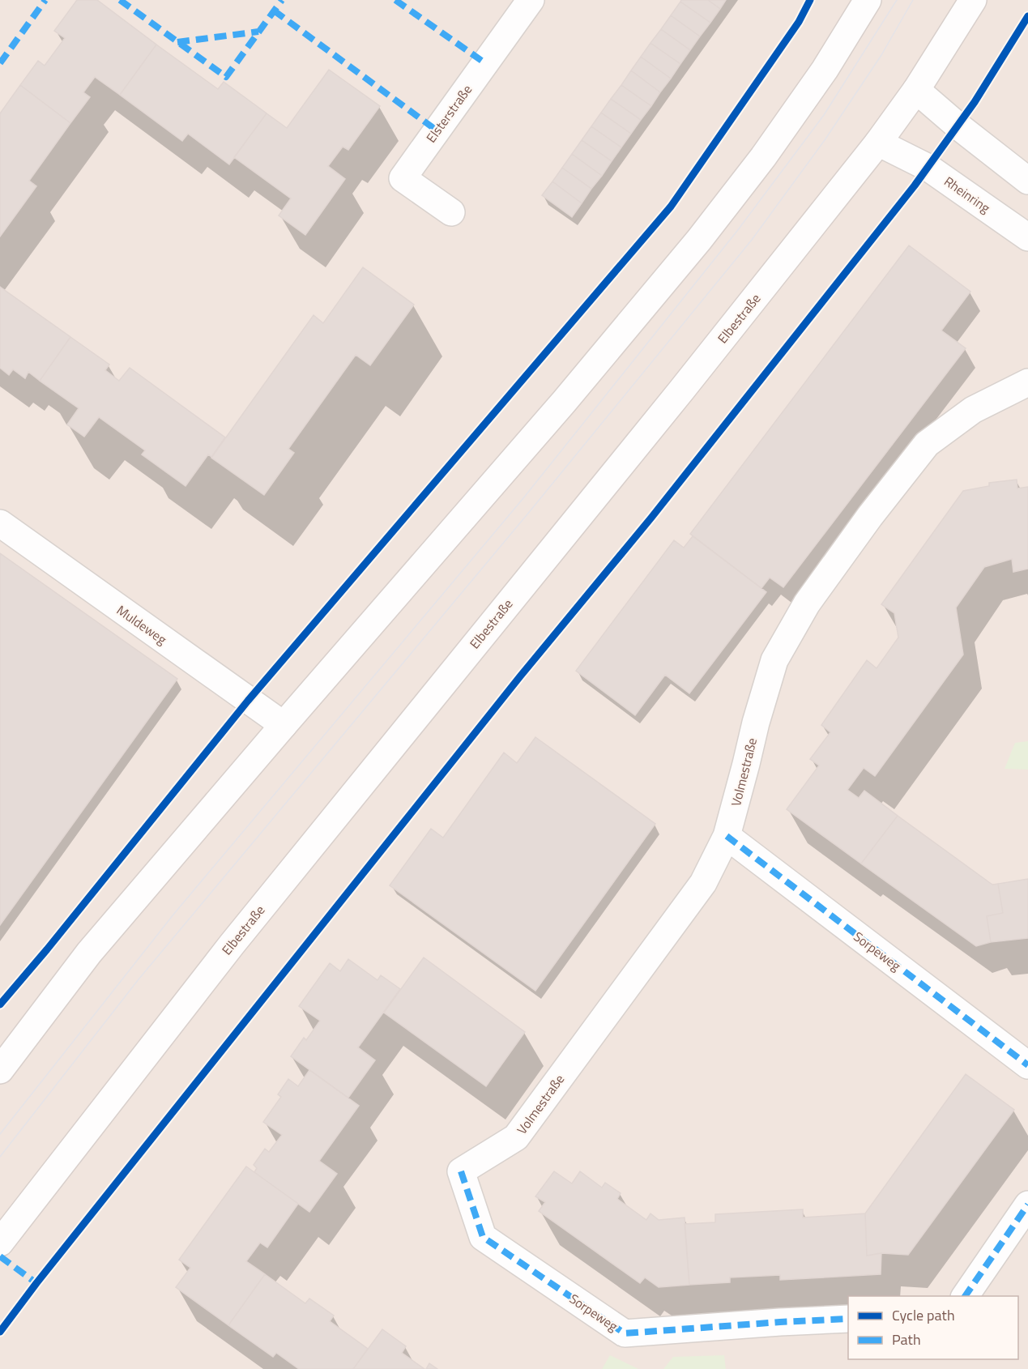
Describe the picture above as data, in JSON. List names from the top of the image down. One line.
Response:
{"streets":{"street":["Elsterstraße","Rheinring","Elbestraße","Muldeweg","Volmestraße","Sorpeweg"]},"crossings":[["Rheinring","Elbestraße"],["Volmestraße","Sorpeweg"]],"legend":["Cycle path","Path"]}
